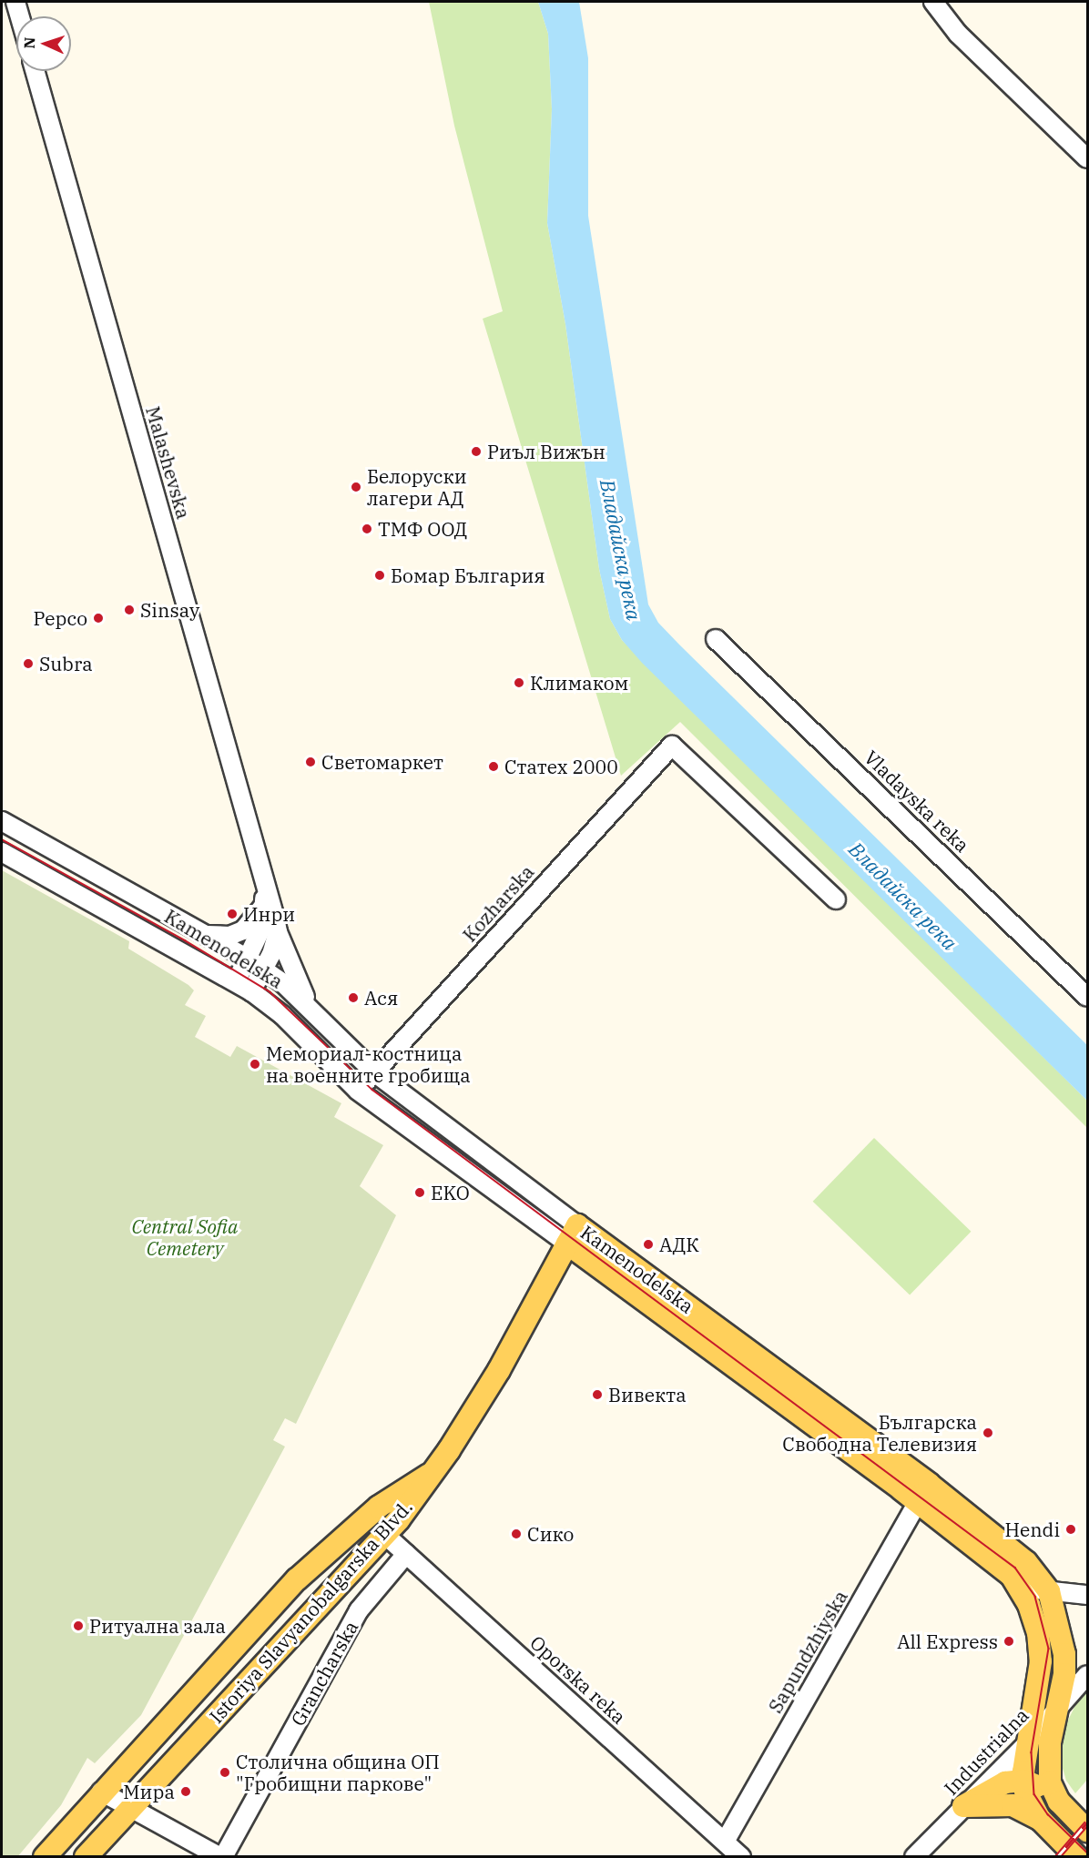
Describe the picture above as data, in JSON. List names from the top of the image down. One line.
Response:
{"streets":{"main road":["Kamenodelska","Istoriya Slavyanobalgarska Blvd."],"street":["Malashevska","Vladayska reka","Kozharska","Sapundzhiyska","Grancharska","Oporska reka","Industrialna"]},"crossings":[["Malashevska","Kamenodelska"],["Kozharska","Kamenodelska"],["Kamenodelska","Sapundzhiyska"],["Kamenodelska","Industrialna"],["Istoriya Slavyanobalgarska Blvd.","Oporska reka"],["Sapundzhiyska","Oporska reka"],["Grancharska","Oporska reka"]],"water":["Владайска река"],"parks":["Central Sofia Cemetery"],"places":["Риъл Вижън","Белоруски лагери АД","ТМФ ООД","Бомар България","Sinsay","Pepco","Subra","Климаком","Светомаркет","Статех 2000","Инри","Ася","Мемориал-костница на военните гробища","EKO","АДК","Вивекта","Българска Свободна Телевизия","Hendi","Сико","Ритуална зала","All Express","Столична община ОП \"Гробищни паркове\"","Мира"],"north":"left"}
